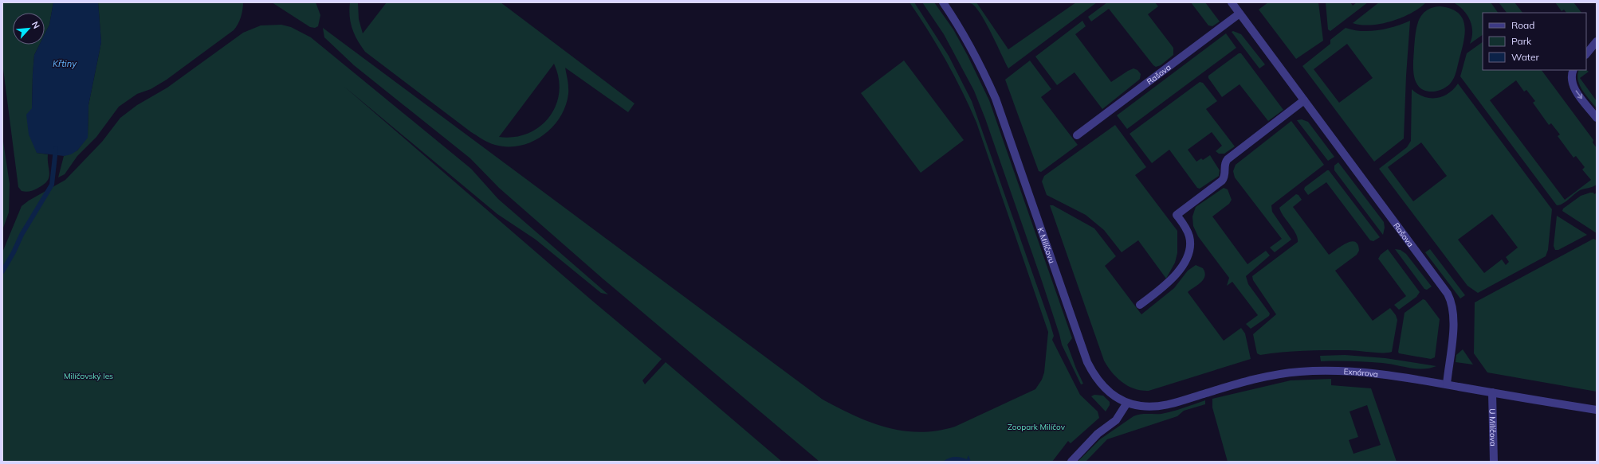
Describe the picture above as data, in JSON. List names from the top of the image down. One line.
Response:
{"streets":{"street":["Rašova","K Milíčovu","Exnárova","U Milíčova"]},"crossings":[["Rašova","Exnárova"],["K Milíčovu","Exnárova"],["Exnárova","U Milíčova"]],"water":["Křtiny"],"parks":["Milíčovský les","Zoopark Milíčov"],"legend":["Road","Park","Water"],"north":"top right"}
